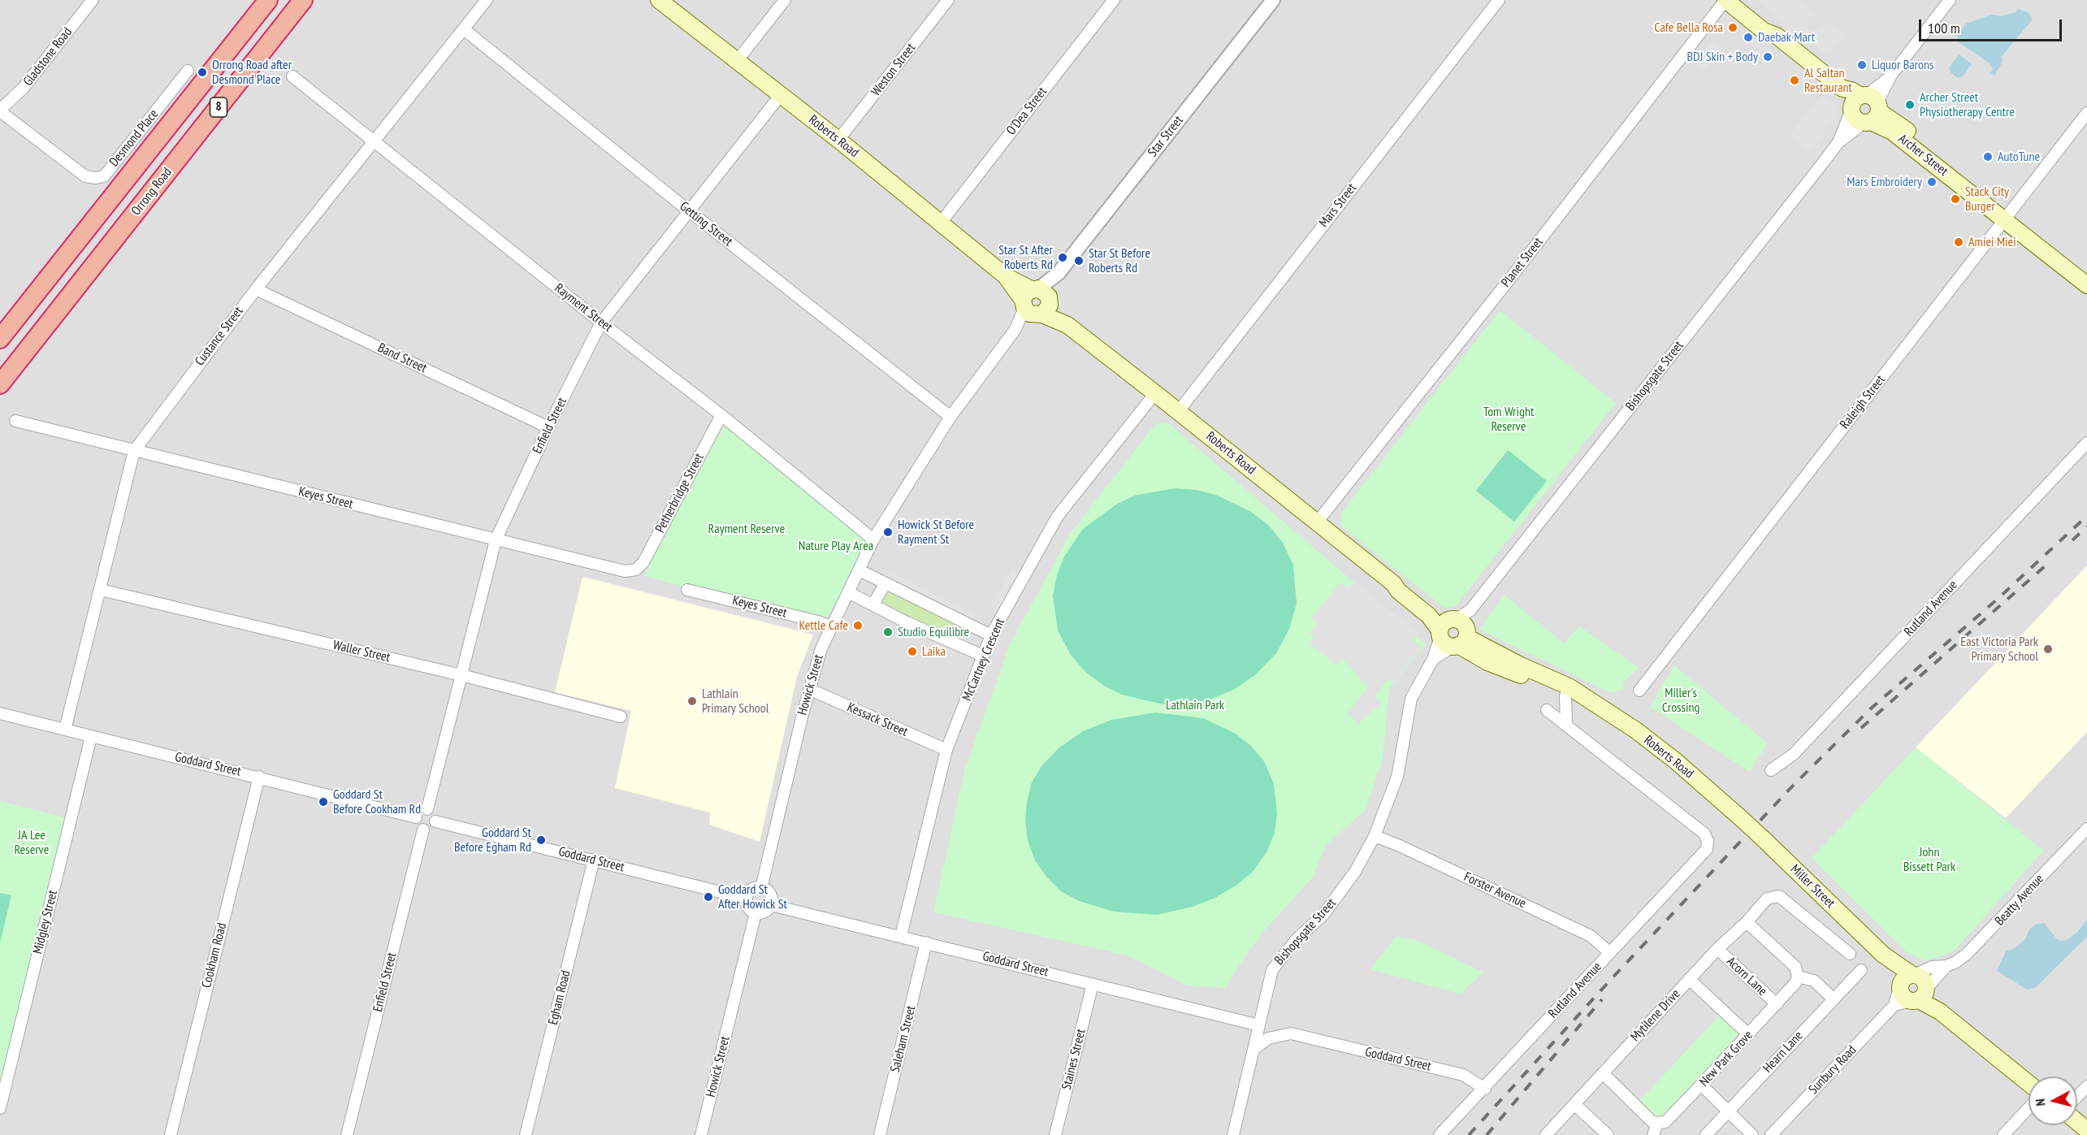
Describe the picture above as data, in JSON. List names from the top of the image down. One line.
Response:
{"streets":{"highway":["8","Orrong Road"],"main road":["Roberts Road","Archer Street","Miller Street"],"street":["Gladstone Road","Weston Street","O'Dea Street","Star Street","Desmond Place","Mars Street","Getting Street","Planet Street","Rayment Street","Custance Street","Band Street","Bishopsgate Street","Raleigh Street","Enfield Street","Petherbridge Street","Keyes Street","Rutland Avenue","Waller Street","McCartney Crescent","Howick Street","Kessack Street","Goddard Street","Forster Avenue","Beatty Avenue","Midgley Street","Cookham Road","Acorn Lane","Egham Road","Mytilene Drive","Saleham Street","Hearn Lane","New Park Grove","Staines Street","Sunbury Road"]},"crossings":[["Gladstone Road","Desmond Place"],["Weston Street","Roberts Road"],["O'Dea Street","Roberts Road"],["Roberts Road","Star Street"],["Roberts Road","Mars Street"],["Roberts Road","Planet Street"],["Roberts Road","Bishopsgate Street"],["Roberts Road","Enfield Street"],["Roberts Road","McCartney Crescent"],["Roberts Road","Howick Street"],["Roberts Road","Miller Street"],["Star Street","Howick Street"],["Archer Street","Bishopsgate Street"],["Archer Street","Raleigh Street"],["Getting Street","Custance Street"],["Getting Street","Enfield Street"],["Getting Street","Howick Street"],["Rayment Street","Custance Street"],["Rayment Street","Enfield Street"],["Rayment Street","Petherbridge Street"],["Rayment Street","Howick Street"],["Custance Street","Band Street"],["Custance Street","Keyes Street"],["Custance Street","Waller Street"],["Custance Street","Goddard Street"],["Band Street","Enfield Street"],["Bishopsgate Street","Goddard Street"],["Bishopsgate Street","Forster Avenue"],["Enfield Street","Keyes Street"],["Enfield Street","Waller Street"],["Enfield Street","Goddard Street"],["Petherbridge Street","Keyes Street"],["Keyes Street","Howick Street"],["Rutland Avenue","Goddard Street"],["Rutland Avenue","Forster Avenue"],["McCartney Crescent","Kessack Street"],["McCartney Crescent","Goddard Street"],["Howick Street","Kessack Street"],["Howick Street","Goddard Street"],["Goddard Street","Midgley Street"],["Goddard Street","Cookham Road"],["Goddard Street","Egham Road"],["Goddard Street","Saleham Street"],["Goddard Street","Staines Street"],["Miller Street","Beatty Avenue"],["Miller Street","Mytilene Drive"],["Miller Street","Sunbury Road"],["Beatty Avenue","Sunbury Road"],["Acorn Lane","Mytilene Drive"],["Acorn Lane","New Park Grove"]],"parks":["Tom Wright Reserve","Rayment Reserve","Nature Play Area","Miller's Crossing","Lathlain Park","JA Lee Reserve","John Bissett Park"],"places":["Cafe Bella Rosa","Daebak Mart","BDJ Skin + Body","Liquor Barons","Orrong Road after Desmond Place","Al Saltan Restaurant","Archer Street Physiotherapy Centre","AutoTune","Mars Embroidery","Stack City Burger","Amiei Miei","Star St After Roberts Rd","Star St Before Roberts Rd","Howick St Before Rayment St","Kettle Cafe","Studio Equilibre","East Victoria Park Primary School","Laika","Lathlain Primary School","Goddard St Before Cookham Rd","Goddard St Before Egham Rd","Goddard St After Howick St"],"scale_bar":"100 m","north":"left"}
